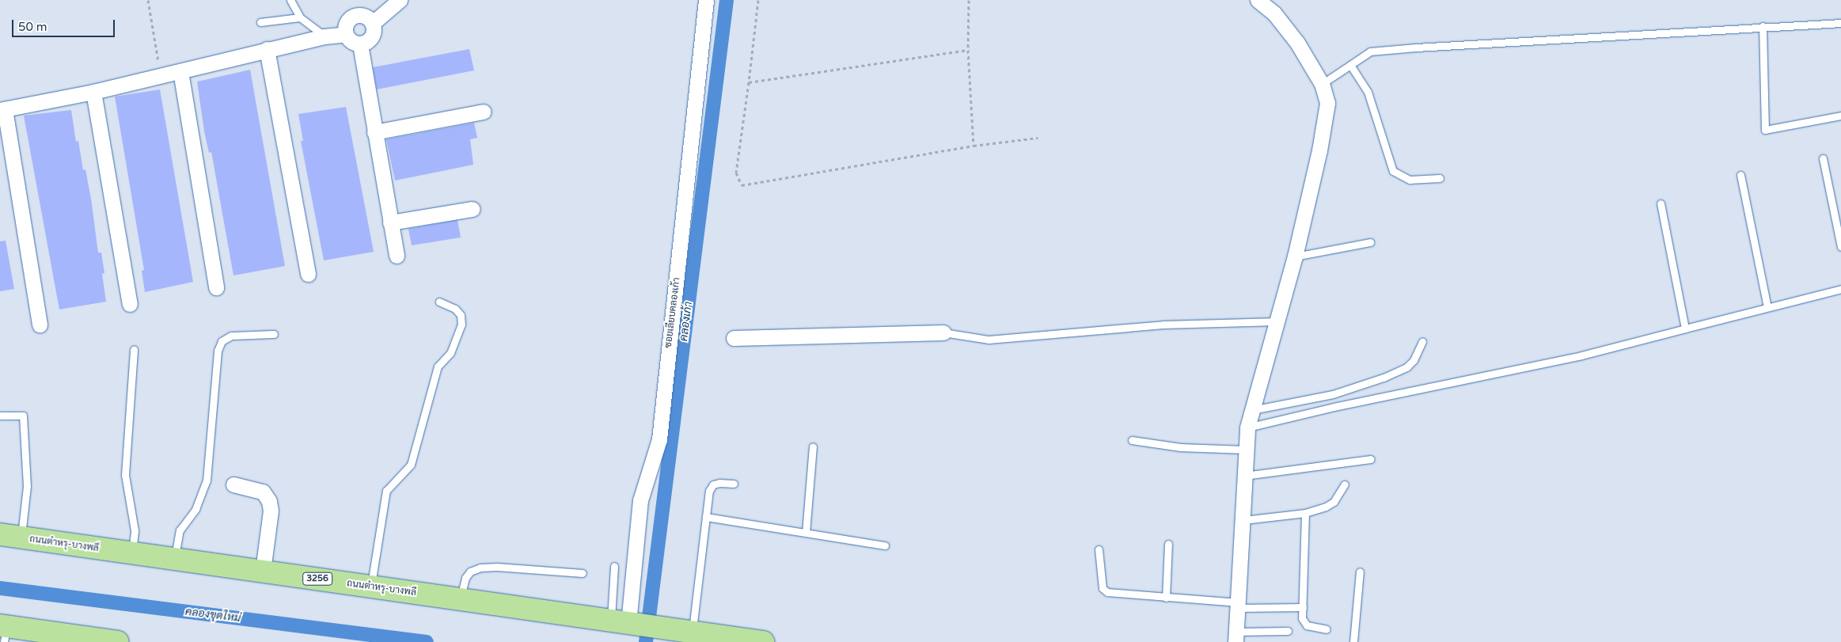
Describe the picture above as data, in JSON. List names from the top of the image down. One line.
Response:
{"streets":{"main road":["ถนนตำหรุ-บางพลี","3256"],"street":["ซอยเลียบคลองเก้า"]},"crossings":[["ซอยเลียบคลองเก้า","ถนนตำหรุ-บางพลี"]],"water":["คลองเก้า","คลองขุดใหม่"],"scale_bar":"50 m"}
